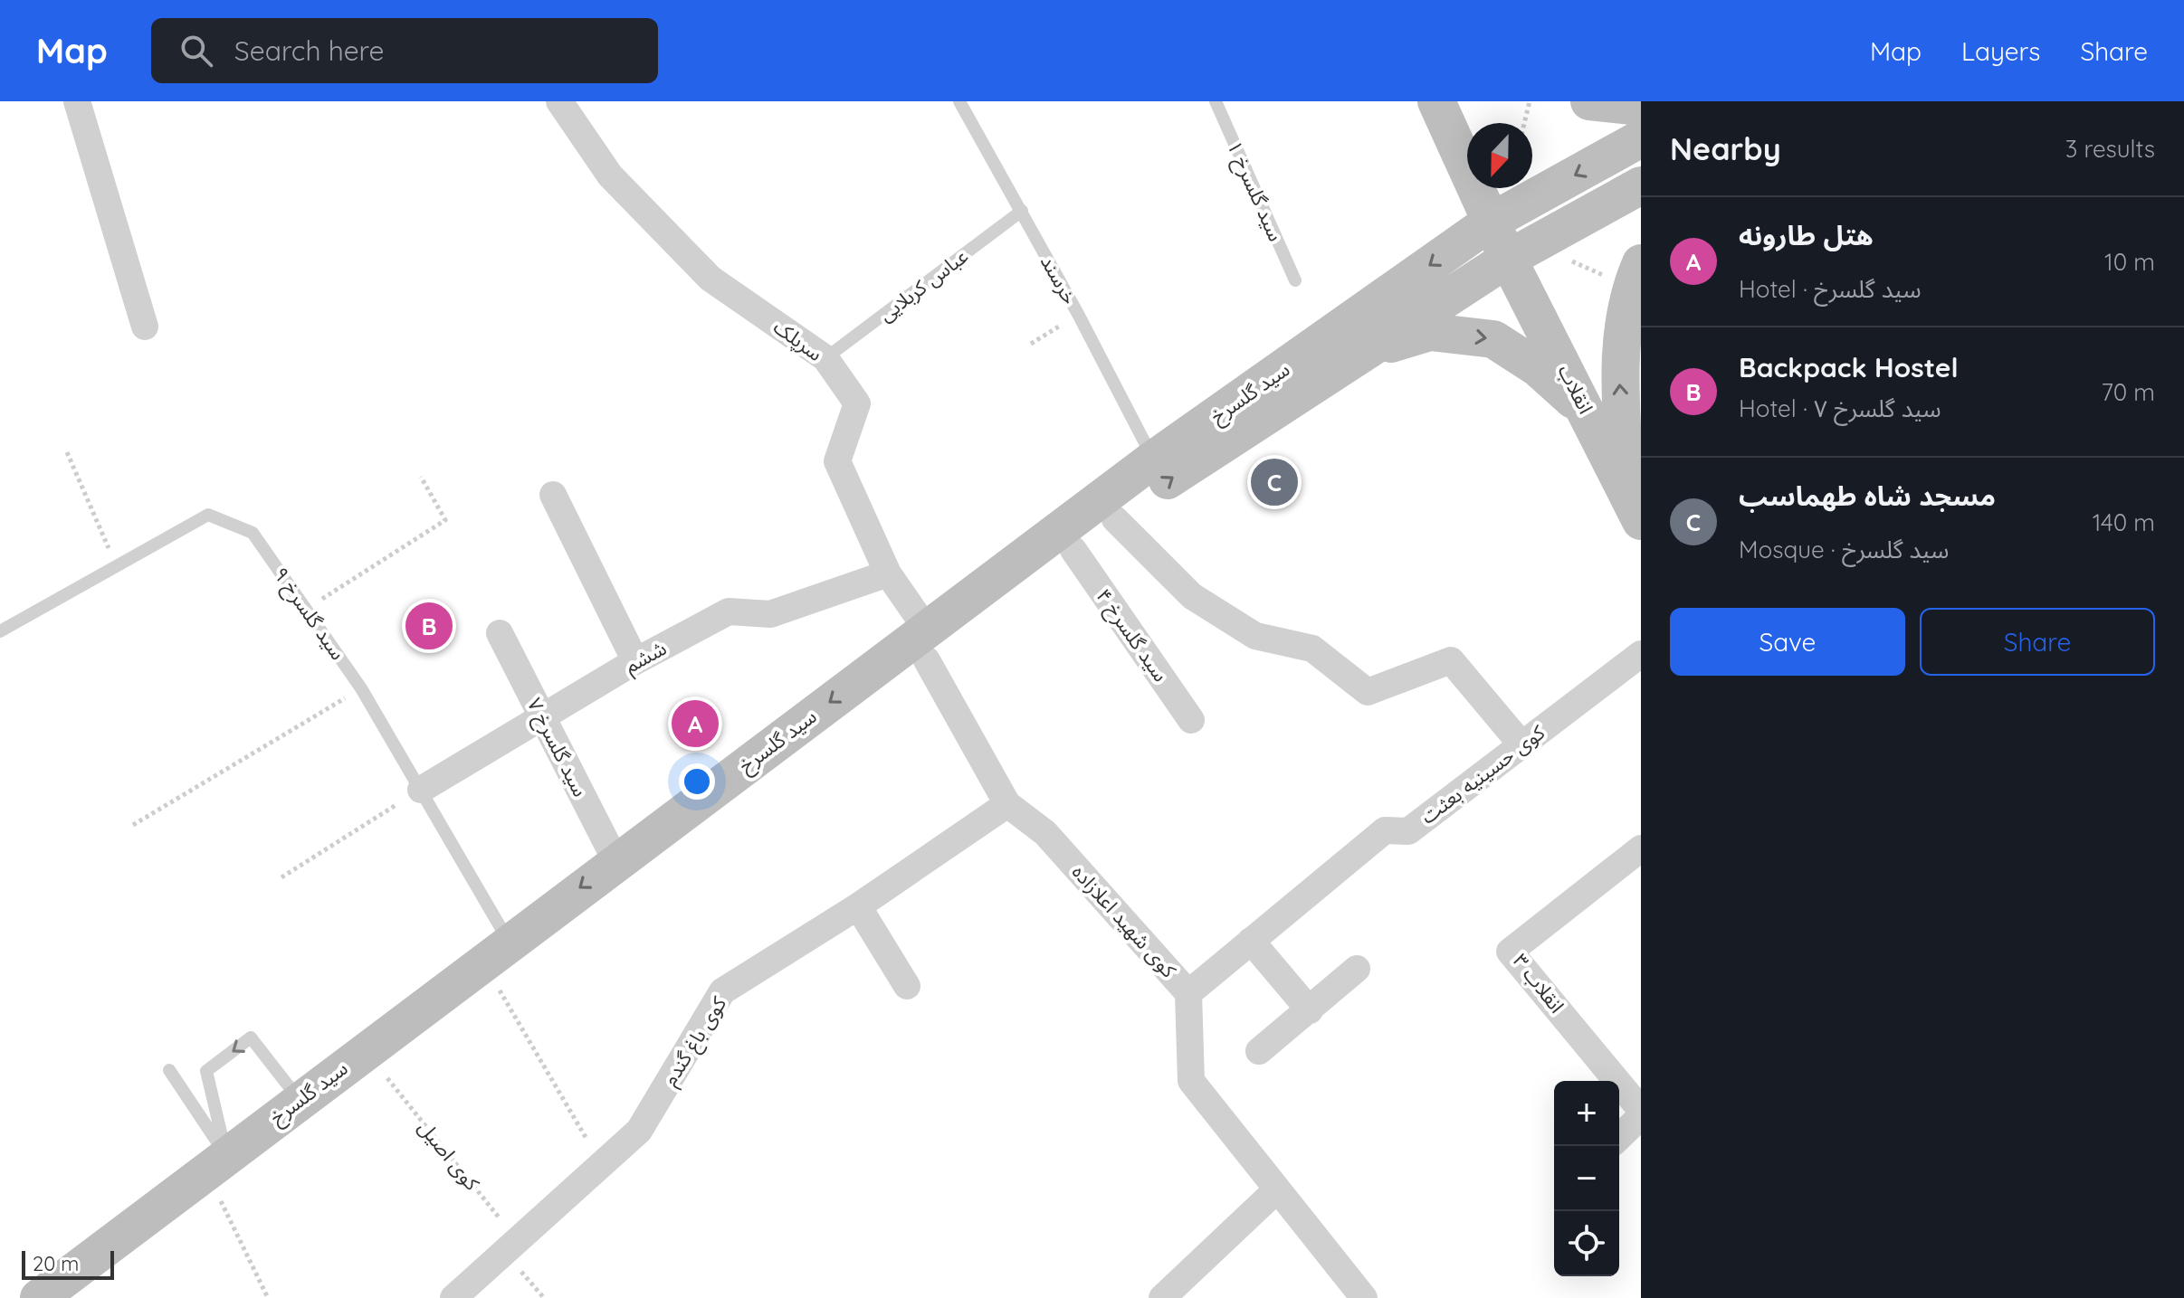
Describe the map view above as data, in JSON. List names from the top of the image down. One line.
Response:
{"streets":{"main road":["انقلاب","سید گلسرخ"],"street":["سرپلک","سید گلسرخ ۴","ششم","سید گلسرخ ۷","کوی حسینیه بعثت","کوی شهید اعلازاده","انقلاب ۳","کوی باغ گندم"],"lane":["سید گلسرخ ۱","خرسند","عباس کربلایی","سید گلسرخ ۹"],"path":["کوی اصیل"]},"crossings":[["خرسند","عباس کربلایی"],["خرسند","سید گلسرخ"],["عباس کربلایی","سرپلک"],["سرپلک","سید گلسرخ"],["سرپلک","ششم"],["سرپلک","کوی شهید اعلازاده"],["انقلاب","سید گلسرخ"],["سید گلسرخ","سید گلسرخ ۹"],["سید گلسرخ","سید گلسرخ ۴"],["سید گلسرخ","سید گلسرخ ۷"],["سید گلسرخ","کوی شهید اعلازاده"],["سید گلسرخ","کوی اصیل"],["سید گلسرخ ۹","ششم"],["ششم","سید گلسرخ ۷"],["کوی حسینیه بعثت","کوی شهید اعلازاده"],["کوی شهید اعلازاده","کوی باغ گندم"],["کوی باغ گندم","کوی اصیل"]],"scale_bar":"20 m","north":"bottom","page":{"header":"Map","search":"Search here","nav":["Map","Layers","Share"],"heading":["Nearby","3 results"],"list":[{"mark":"A","name":"هتل طارونه","note":"Hotel · سید گلسرخ","value":"10 m"},{"mark":"B","name":"Backpack Hostel","note":"Hotel · سید گلسرخ ۷","value":"70 m"},{"mark":"C","name":"مسجد شاه طهماسب","note":"Mosque · سید گلسرخ","value":"140 m"}],"pins":["C","B","A"],"buttons":["Save","Share"],"map_buttons":["+","−"],"scale":"20 m"}}
